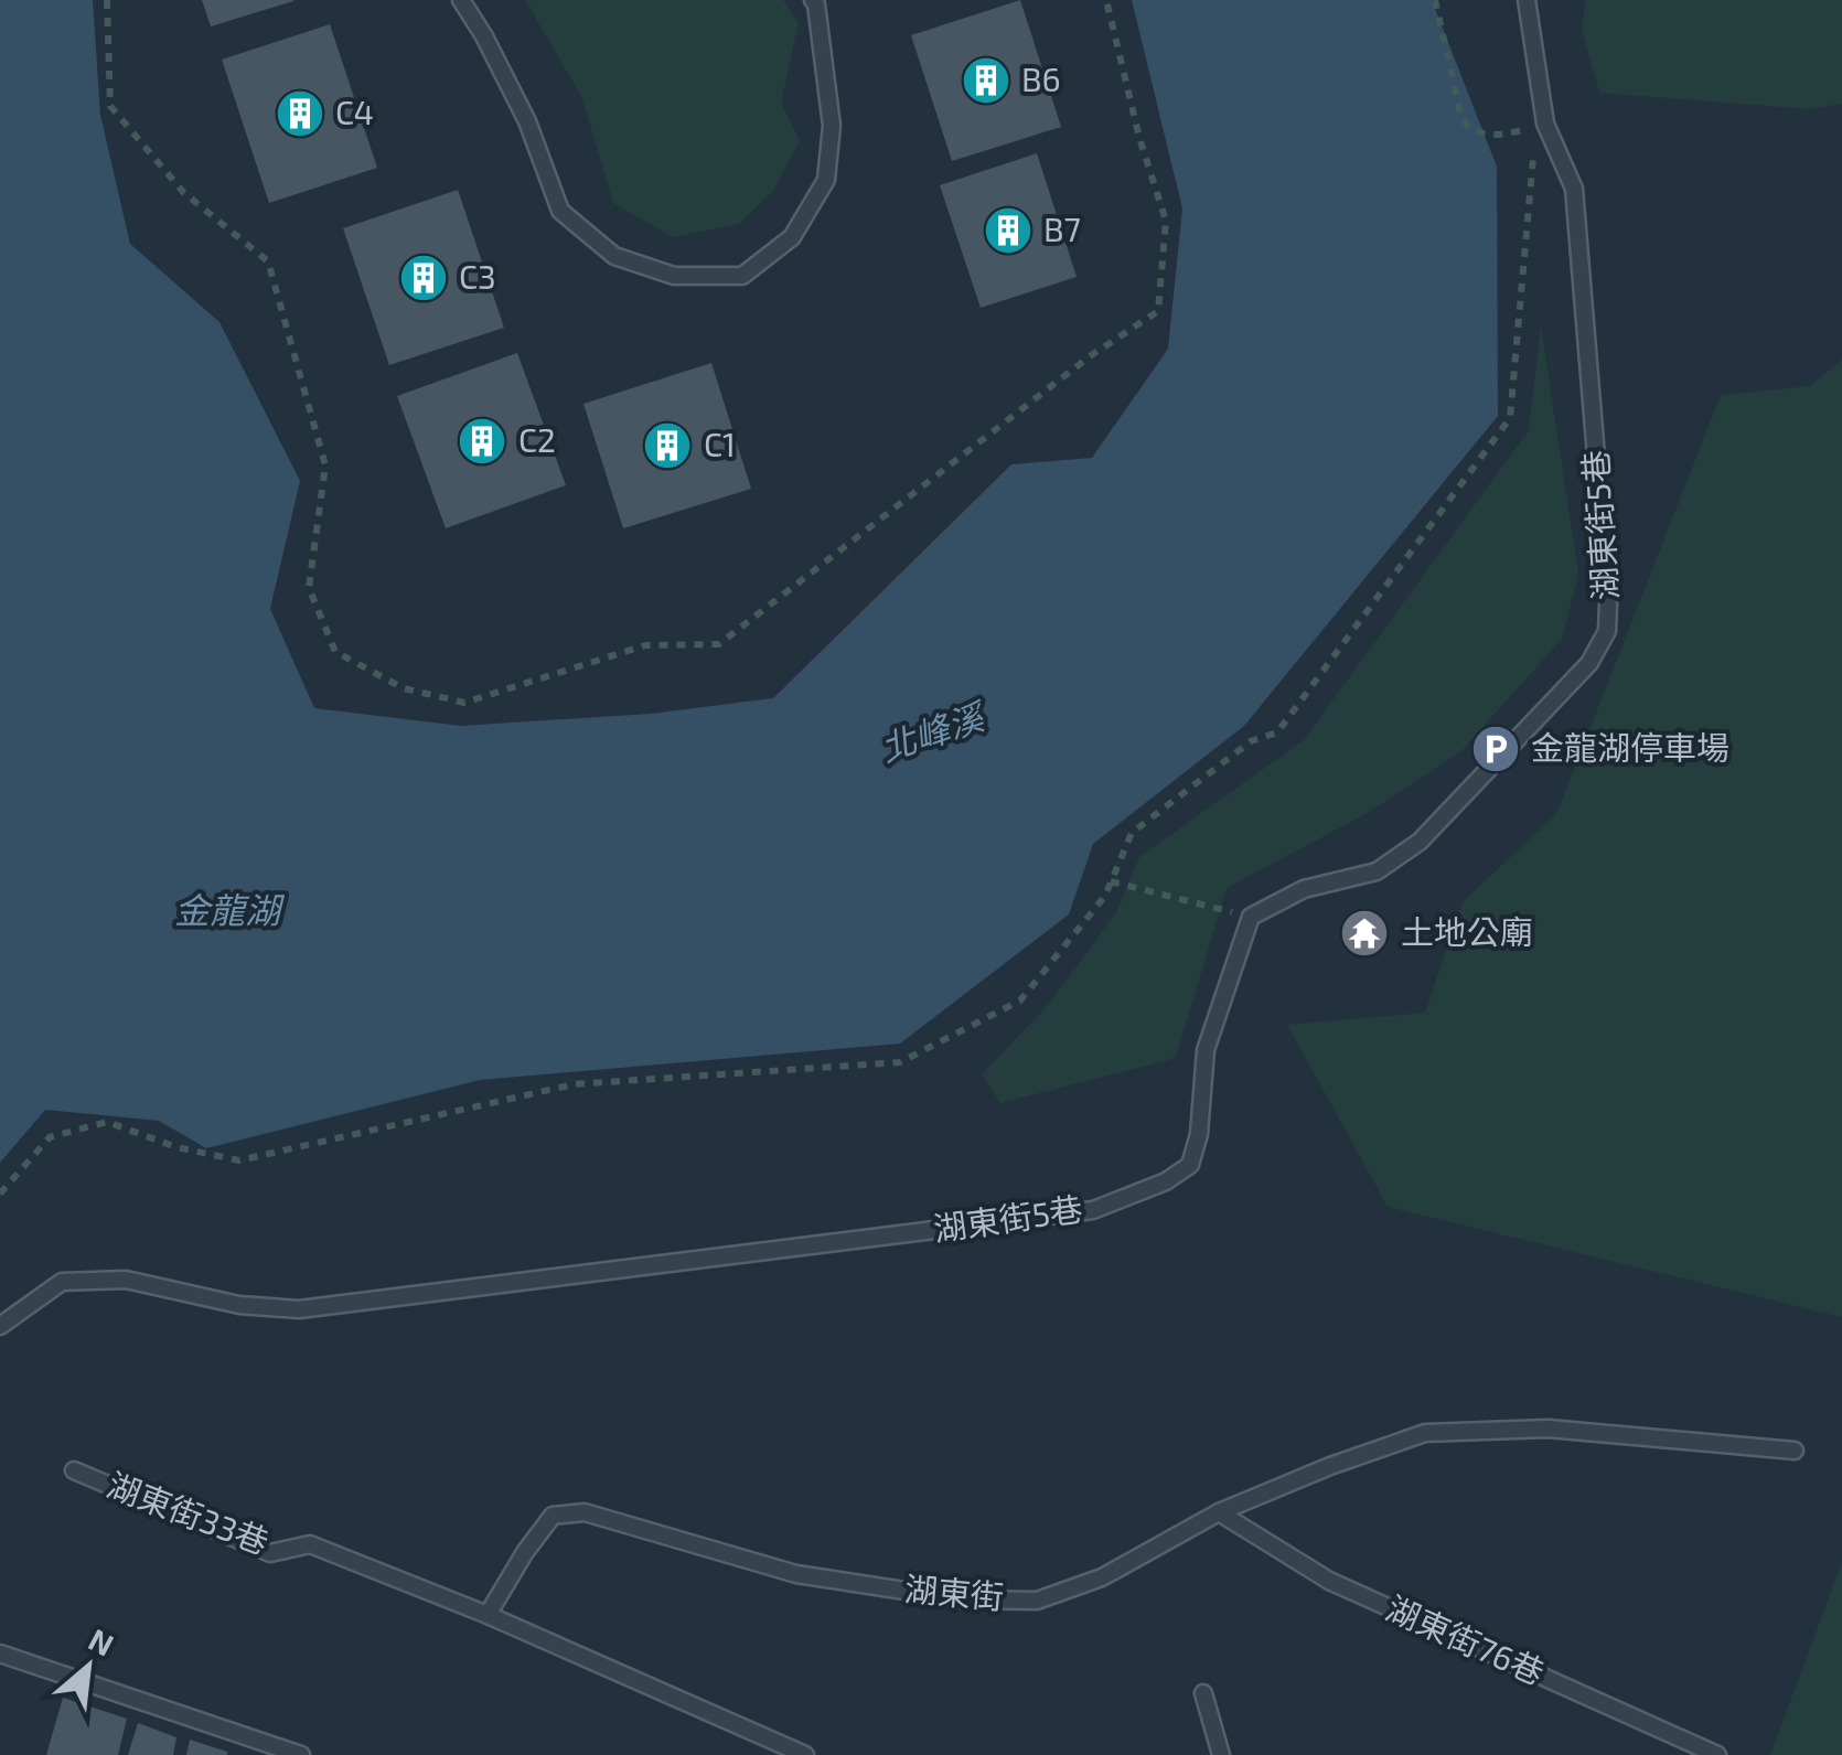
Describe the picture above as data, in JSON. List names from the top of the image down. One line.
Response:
{"streets":{"lane":["湖東街5巷","湖東街33巷","湖東街","湖東街76巷"]},"crossings":[["湖東街33巷","湖東街"],["湖東街","湖東街76巷"]],"water":["北峰溪","金龍湖"],"places":{"building":["B6","C4","B7","C3","C2","C1"],"parking":["金龍湖停車場"],"temple":["土地公廟"]},"north":"top right"}
